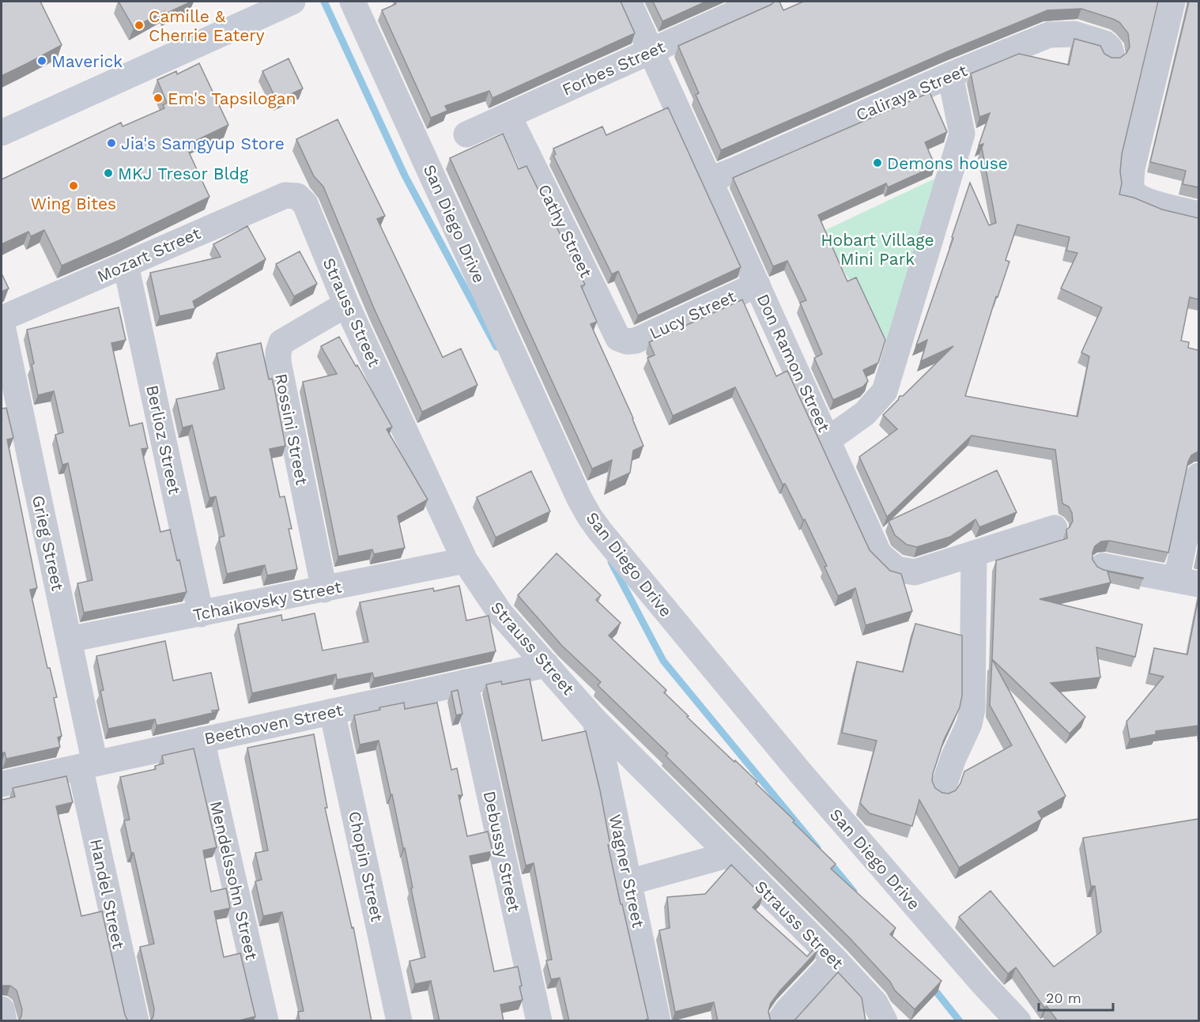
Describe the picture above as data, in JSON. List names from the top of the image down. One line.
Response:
{"streets":{"street":["Forbes Street","Caliraya Street","San Diego Drive","Cathy Street","Mozart Street","Strauss Street","Lucy Street","Don Ramon Street","Rossini Street","Berlioz Street","Grieg Street","Tchaikovsky Street","Beethoven Street","Debussy Street","Chopin Street","Wagner Street","Mendelssohn Street","Handel Street"]},"crossings":[["Forbes Street","Cathy Street"],["Forbes Street","Don Ramon Street"],["Caliraya Street","Don Ramon Street"],["Cathy Street","Lucy Street"],["Mozart Street","Strauss Street"],["Mozart Street","Berlioz Street"],["Strauss Street","Rossini Street"],["Strauss Street","Tchaikovsky Street"],["Strauss Street","Beethoven Street"],["Strauss Street","Wagner Street"],["Lucy Street","Don Ramon Street"],["Rossini Street","Tchaikovsky Street"],["Berlioz Street","Tchaikovsky Street"],["Grieg Street","Tchaikovsky Street"],["Grieg Street","Beethoven Street"],["Grieg Street","Handel Street"],["Beethoven Street","Debussy Street"],["Beethoven Street","Chopin Street"],["Beethoven Street","Mendelssohn Street"],["Beethoven Street","Handel Street"]],"parks":["Hobart Village Mini Park"],"places":["Camille & Cherrie Eatery","Maverick","Em's Tapsilogan","Jia's Samgyup Store","Demons house","MKJ Tresor Bldg","Wing Bites"],"scale_bar":"20 m"}
